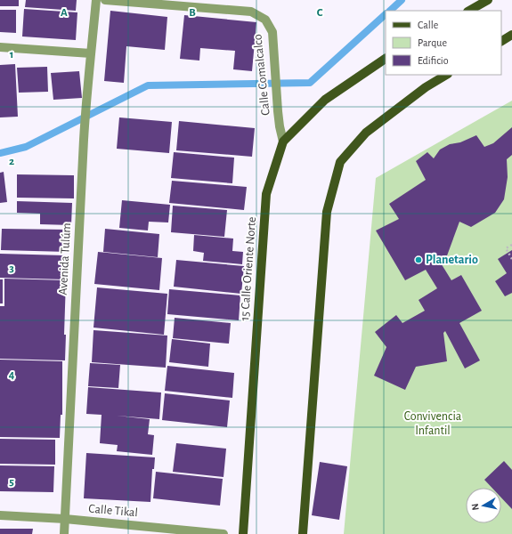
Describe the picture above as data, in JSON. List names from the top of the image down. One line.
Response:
{"streets":{"main road":["15 Calle Oriente Norte"],"street":["Calle Comalcalco","Avenida Tulúm","Calle Tikal"]},"crossings":[["Calle Comalcalco","15 Calle Oriente Norte"],["Avenida Tulúm","Calle Tikal"]],"parks":["Convivencia Infantil"],"places":["Planetario"],"legend":["Calle","Parque","Edificio"],"north":"left","grid":{"columns":["A","B","C"],"rows":["1","2","3","4","5"]}}
